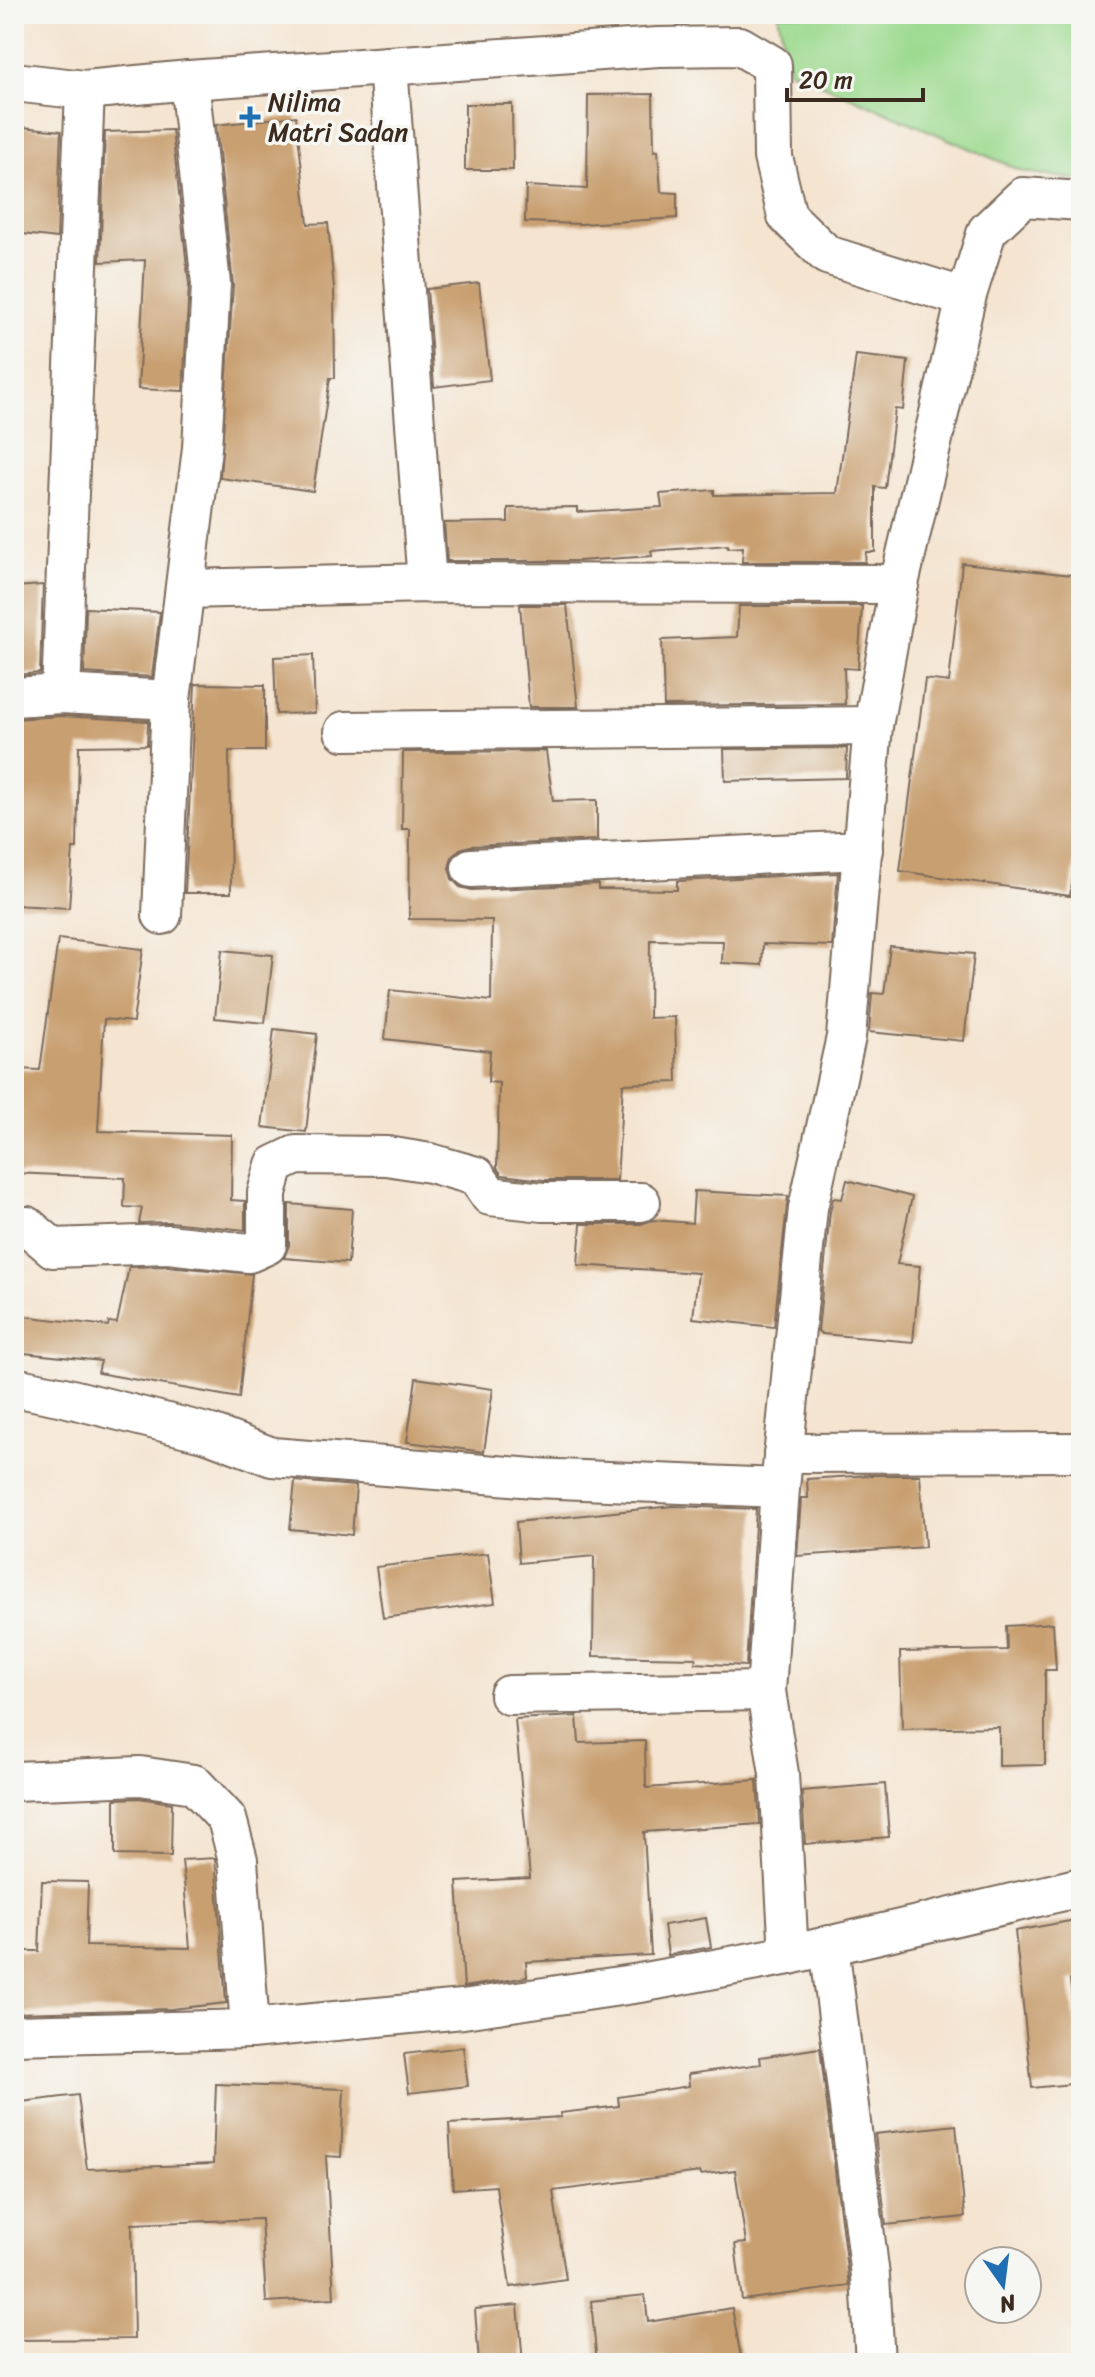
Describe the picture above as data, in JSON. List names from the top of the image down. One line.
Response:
{"places":{"health":["Nilima Matri Sadan"]},"scale_bar":"20 m","north":"bottom"}
